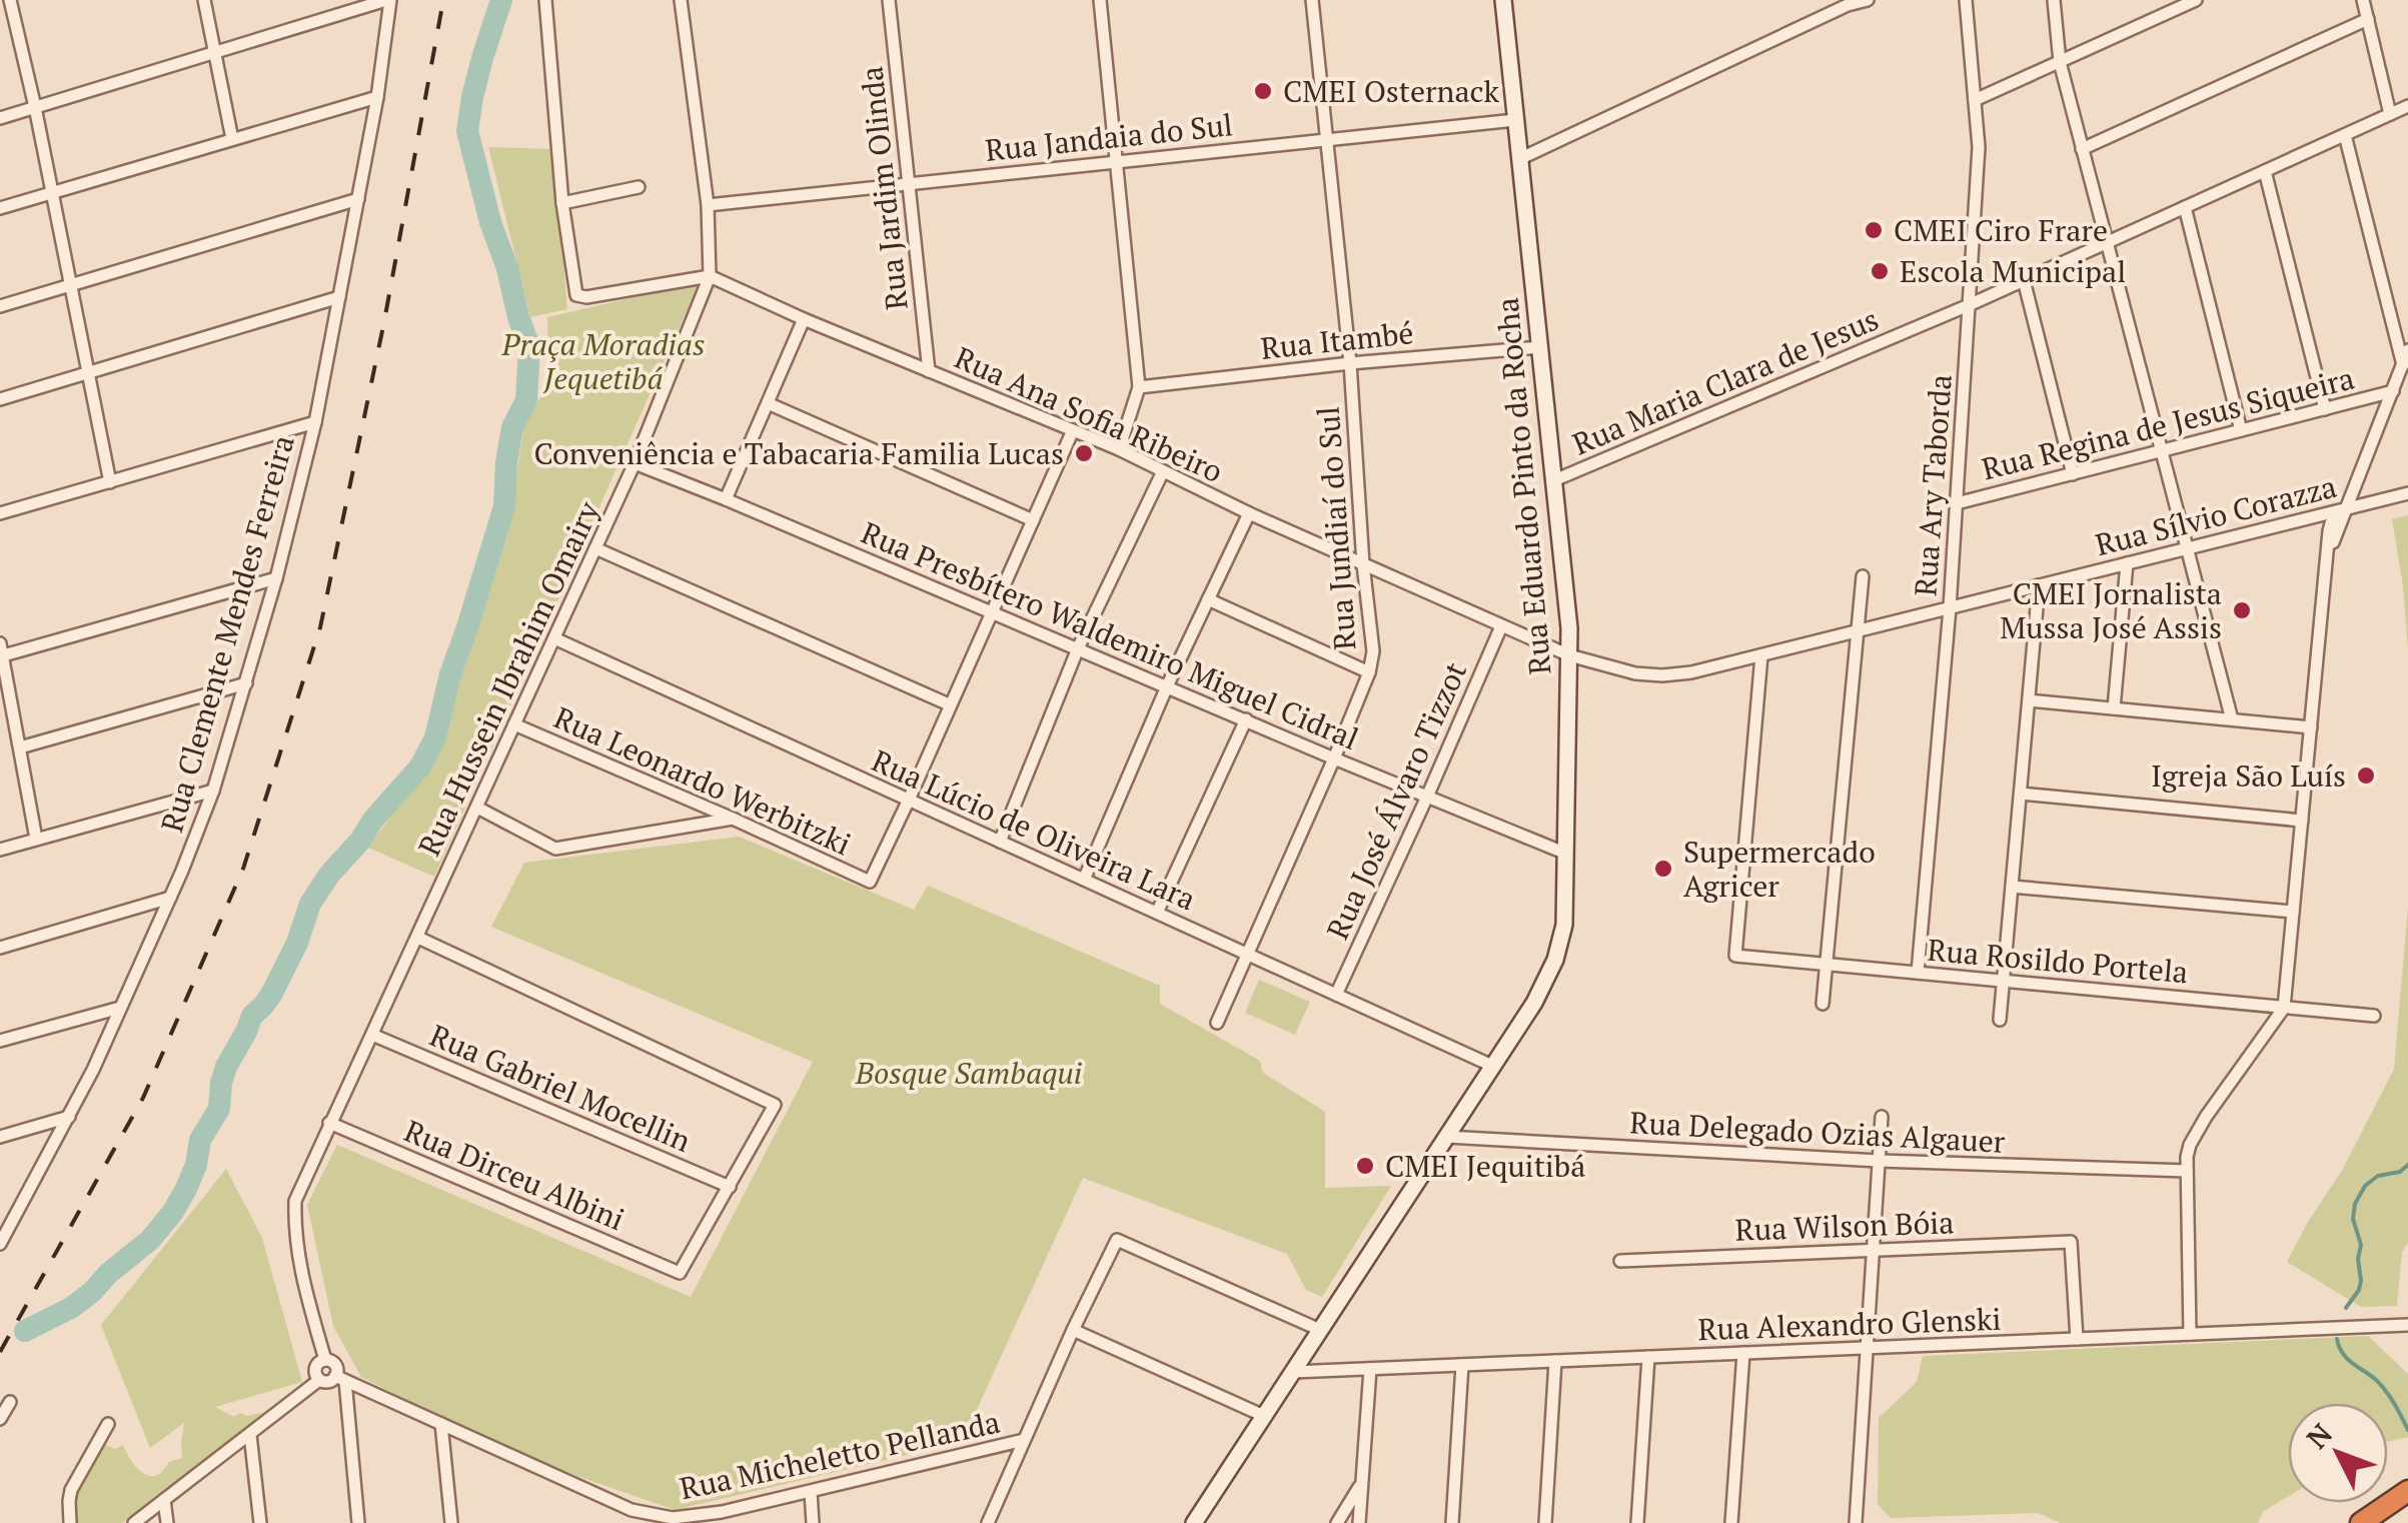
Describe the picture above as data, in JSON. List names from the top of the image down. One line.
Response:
{"streets":{"main road":["Rua Eduardo Pinto da Rocha"],"street":["Rua Jandaia do Sul","Rua Jardim Olinda","Rua Itambé","Rua Maria Clara de Jesus","Rua Ana Sofia Ribeiro","Rua Regina de Jesus Siqueira","Rua Ary Taborda","Rua Sílvio Corazza","Rua Jundiaí do Sul","Rua Clemente Mendes Ferreira","Rua Presbítero Waldemiro Miguel Cidral","Rua Hussein Ibrahim Omairy","Rua Leonardo Werbitzki","Rua José Álvaro Tizzot","Rua Lúcio de Oliveira Lara","Rua Rosildo Portela","Rua Gabriel Mocellin","Rua Delegado Ozias Algauer","Rua Dirceu Albini","Rua Wilson Bóia","Rua Alexandro Glenski","Rua Micheletto Pellanda"]},"crossings":[["Rua Jandaia do Sul","Rua Jardim Olinda"],["Rua Jandaia do Sul","Rua Eduardo Pinto da Rocha"],["Rua Jandaia do Sul","Rua Jundiaí do Sul"],["Rua Jandaia do Sul","Rua Hussein Ibrahim Omairy"],["Rua Jardim Olinda","Rua Ana Sofia Ribeiro"],["Rua Itambé","Rua Eduardo Pinto da Rocha"],["Rua Itambé","Rua Jundiaí do Sul"],["Rua Maria Clara de Jesus","Rua Ary Taborda"],["Rua Maria Clara de Jesus","Rua Eduardo Pinto da Rocha"],["Rua Ana Sofia Ribeiro","Rua Eduardo Pinto da Rocha"],["Rua Ana Sofia Ribeiro","Rua Sílvio Corazza"],["Rua Ana Sofia Ribeiro","Rua Jundiaí do Sul"],["Rua Ana Sofia Ribeiro","Rua Hussein Ibrahim Omairy"],["Rua Ana Sofia Ribeiro","Rua José Álvaro Tizzot"],["Rua Regina de Jesus Siqueira","Rua Ary Taborda"],["Rua Ary Taborda","Rua Sílvio Corazza"],["Rua Ary Taborda","Rua Rosildo Portela"],["Rua Eduardo Pinto da Rocha","Rua Sílvio Corazza"],["Rua Eduardo Pinto da Rocha","Rua Presbítero Waldemiro Miguel Cidral"],["Rua Eduardo Pinto da Rocha","Rua Lúcio de Oliveira Lara"],["Rua Eduardo Pinto da Rocha","Rua Delegado Ozias Algauer"],["Rua Eduardo Pinto da Rocha","Rua Alexandro Glenski"],["Rua Sílvio Corazza","Rua Rosildo Portela"],["Rua Jundiaí do Sul","Rua Presbítero Waldemiro Miguel Cidral"],["Rua Jundiaí do Sul","Rua Lúcio de Oliveira Lara"],["Rua Presbítero Waldemiro Miguel Cidral","Rua Hussein Ibrahim Omairy"],["Rua Presbítero Waldemiro Miguel Cidral","Rua José Álvaro Tizzot"],["Rua Hussein Ibrahim Omairy","Rua Leonardo Werbitzki"],["Rua Hussein Ibrahim Omairy","Rua Lúcio de Oliveira Lara"],["Rua Hussein Ibrahim Omairy","Rua Gabriel Mocellin"],["Rua Hussein Ibrahim Omairy","Rua Dirceu Albini"],["Rua Hussein Ibrahim Omairy","Rua Micheletto Pellanda"],["Rua Leonardo Werbitzki","Rua Lúcio de Oliveira Lara"],["Rua José Álvaro Tizzot","Rua Lúcio de Oliveira Lara"],["Rua Gabriel Mocellin","Rua Dirceu Albini"],["Rua Wilson Bóia","Rua Alexandro Glenski"]],"parks":["Praça Moradias Jequetibá","Bosque Sambaqui"],"places":["CMEI Osternack","CMEI Ciro Frare","Escola Municipal","Conveniência e Tabacaria Familia Lucas","CMEI Jornalista Mussa José Assis","Igreja São Luís","Supermercado Agricer","CMEI Jequitibá"],"north":"top left"}
